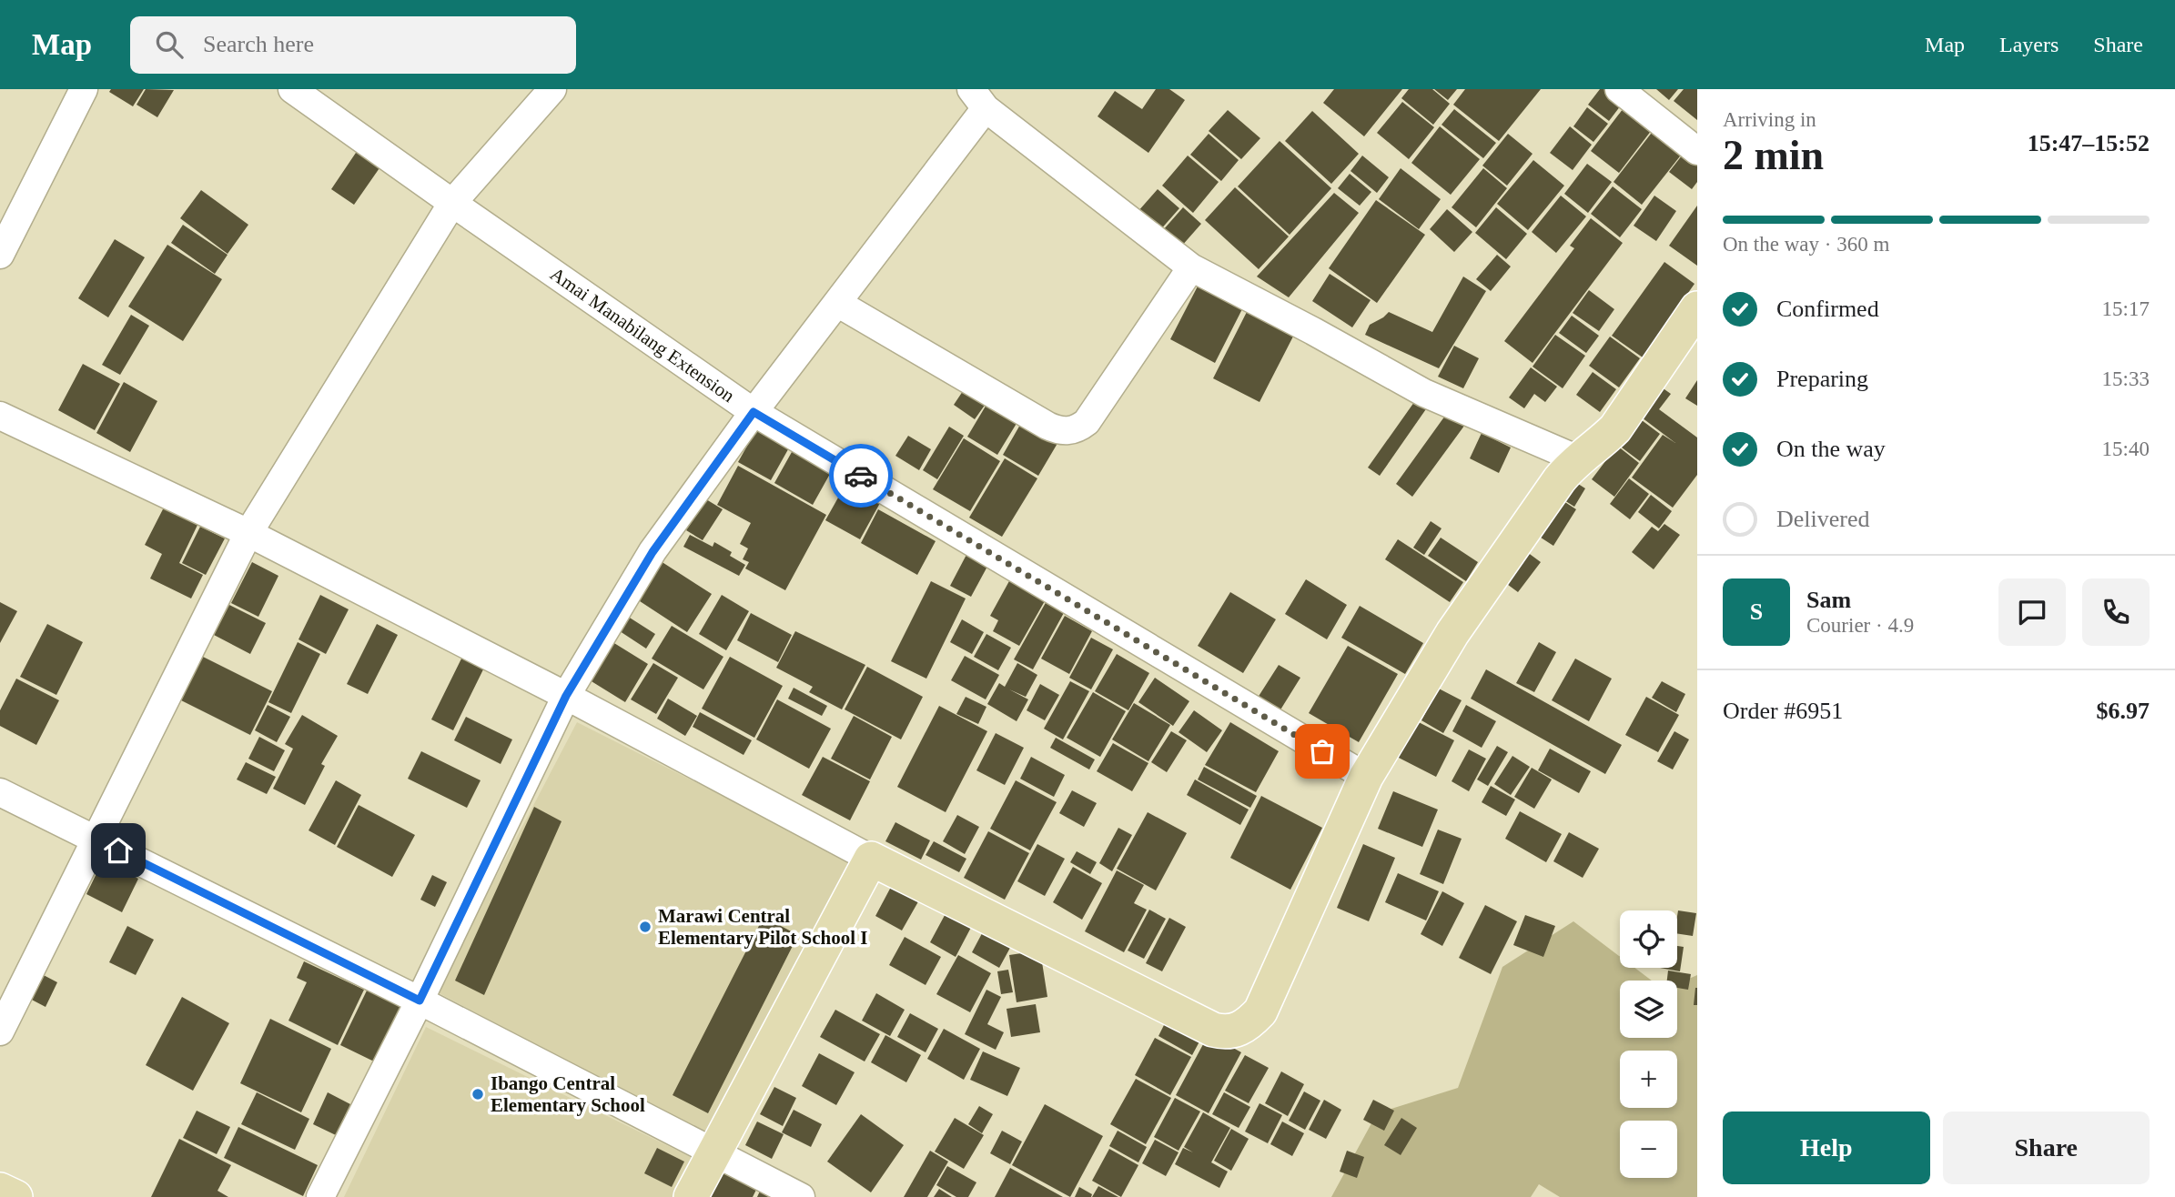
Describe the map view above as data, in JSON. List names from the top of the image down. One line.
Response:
{"streets":{"street":["Amai Manabilang Extension"]},"places":["Marawi Central Elementary Pilot School I","Ibango Central Elementary School"],"page":{"header":"Map","search":"Search here","nav":["Map","Layers","Share"],"heading":["2 min","Arriving in","15:47–15:52"],"panel":["Sam","Courier · 4.9","Order #6951","$6.97"],"bar":"On the way · 360 m","list":[["Confirmed","15:17"],["Preparing","15:33"],["On the way","15:40"],"Delivered"],"round":"S","map_buttons":["+","−"],"buttons":["Help","Share"]}}
